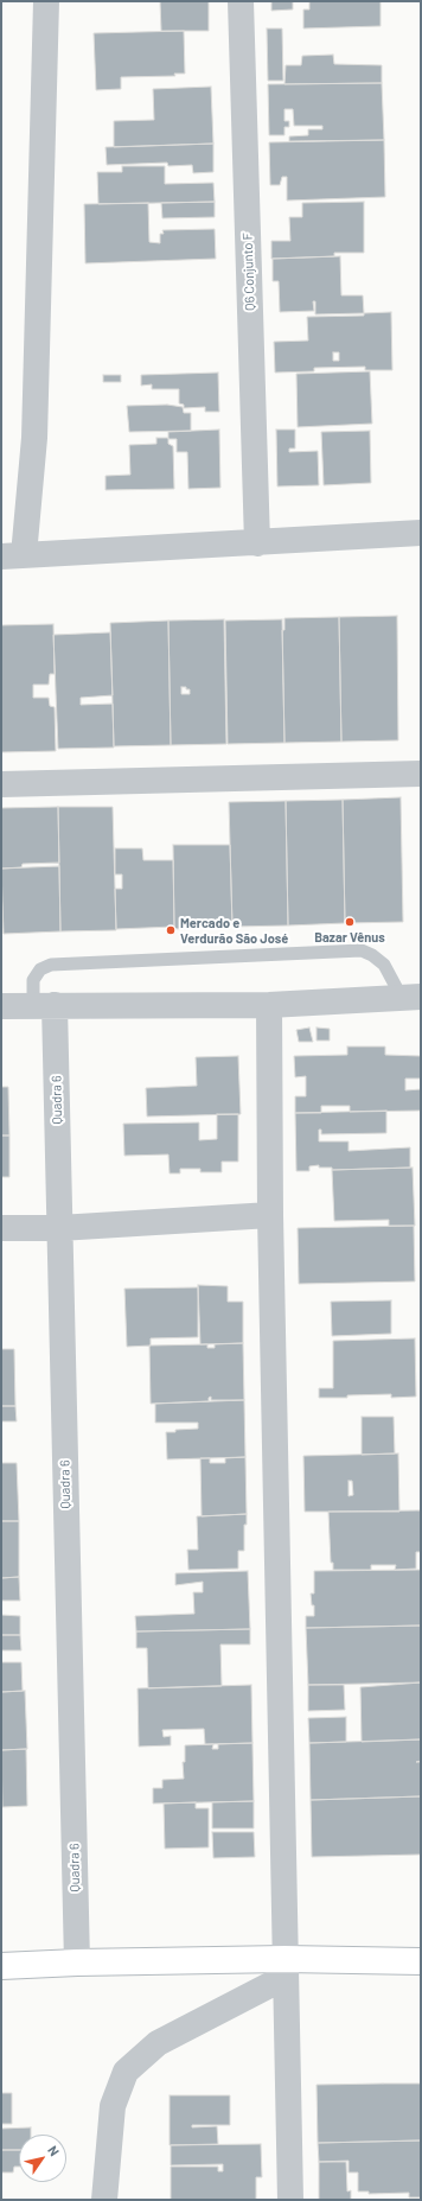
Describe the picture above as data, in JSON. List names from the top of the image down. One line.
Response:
{"streets":{"street":["Q6 Conjunto F","Quadra 6"]},"places":["Bazar Vênus","Mercado e Verdurão São José"],"north":"top right"}
